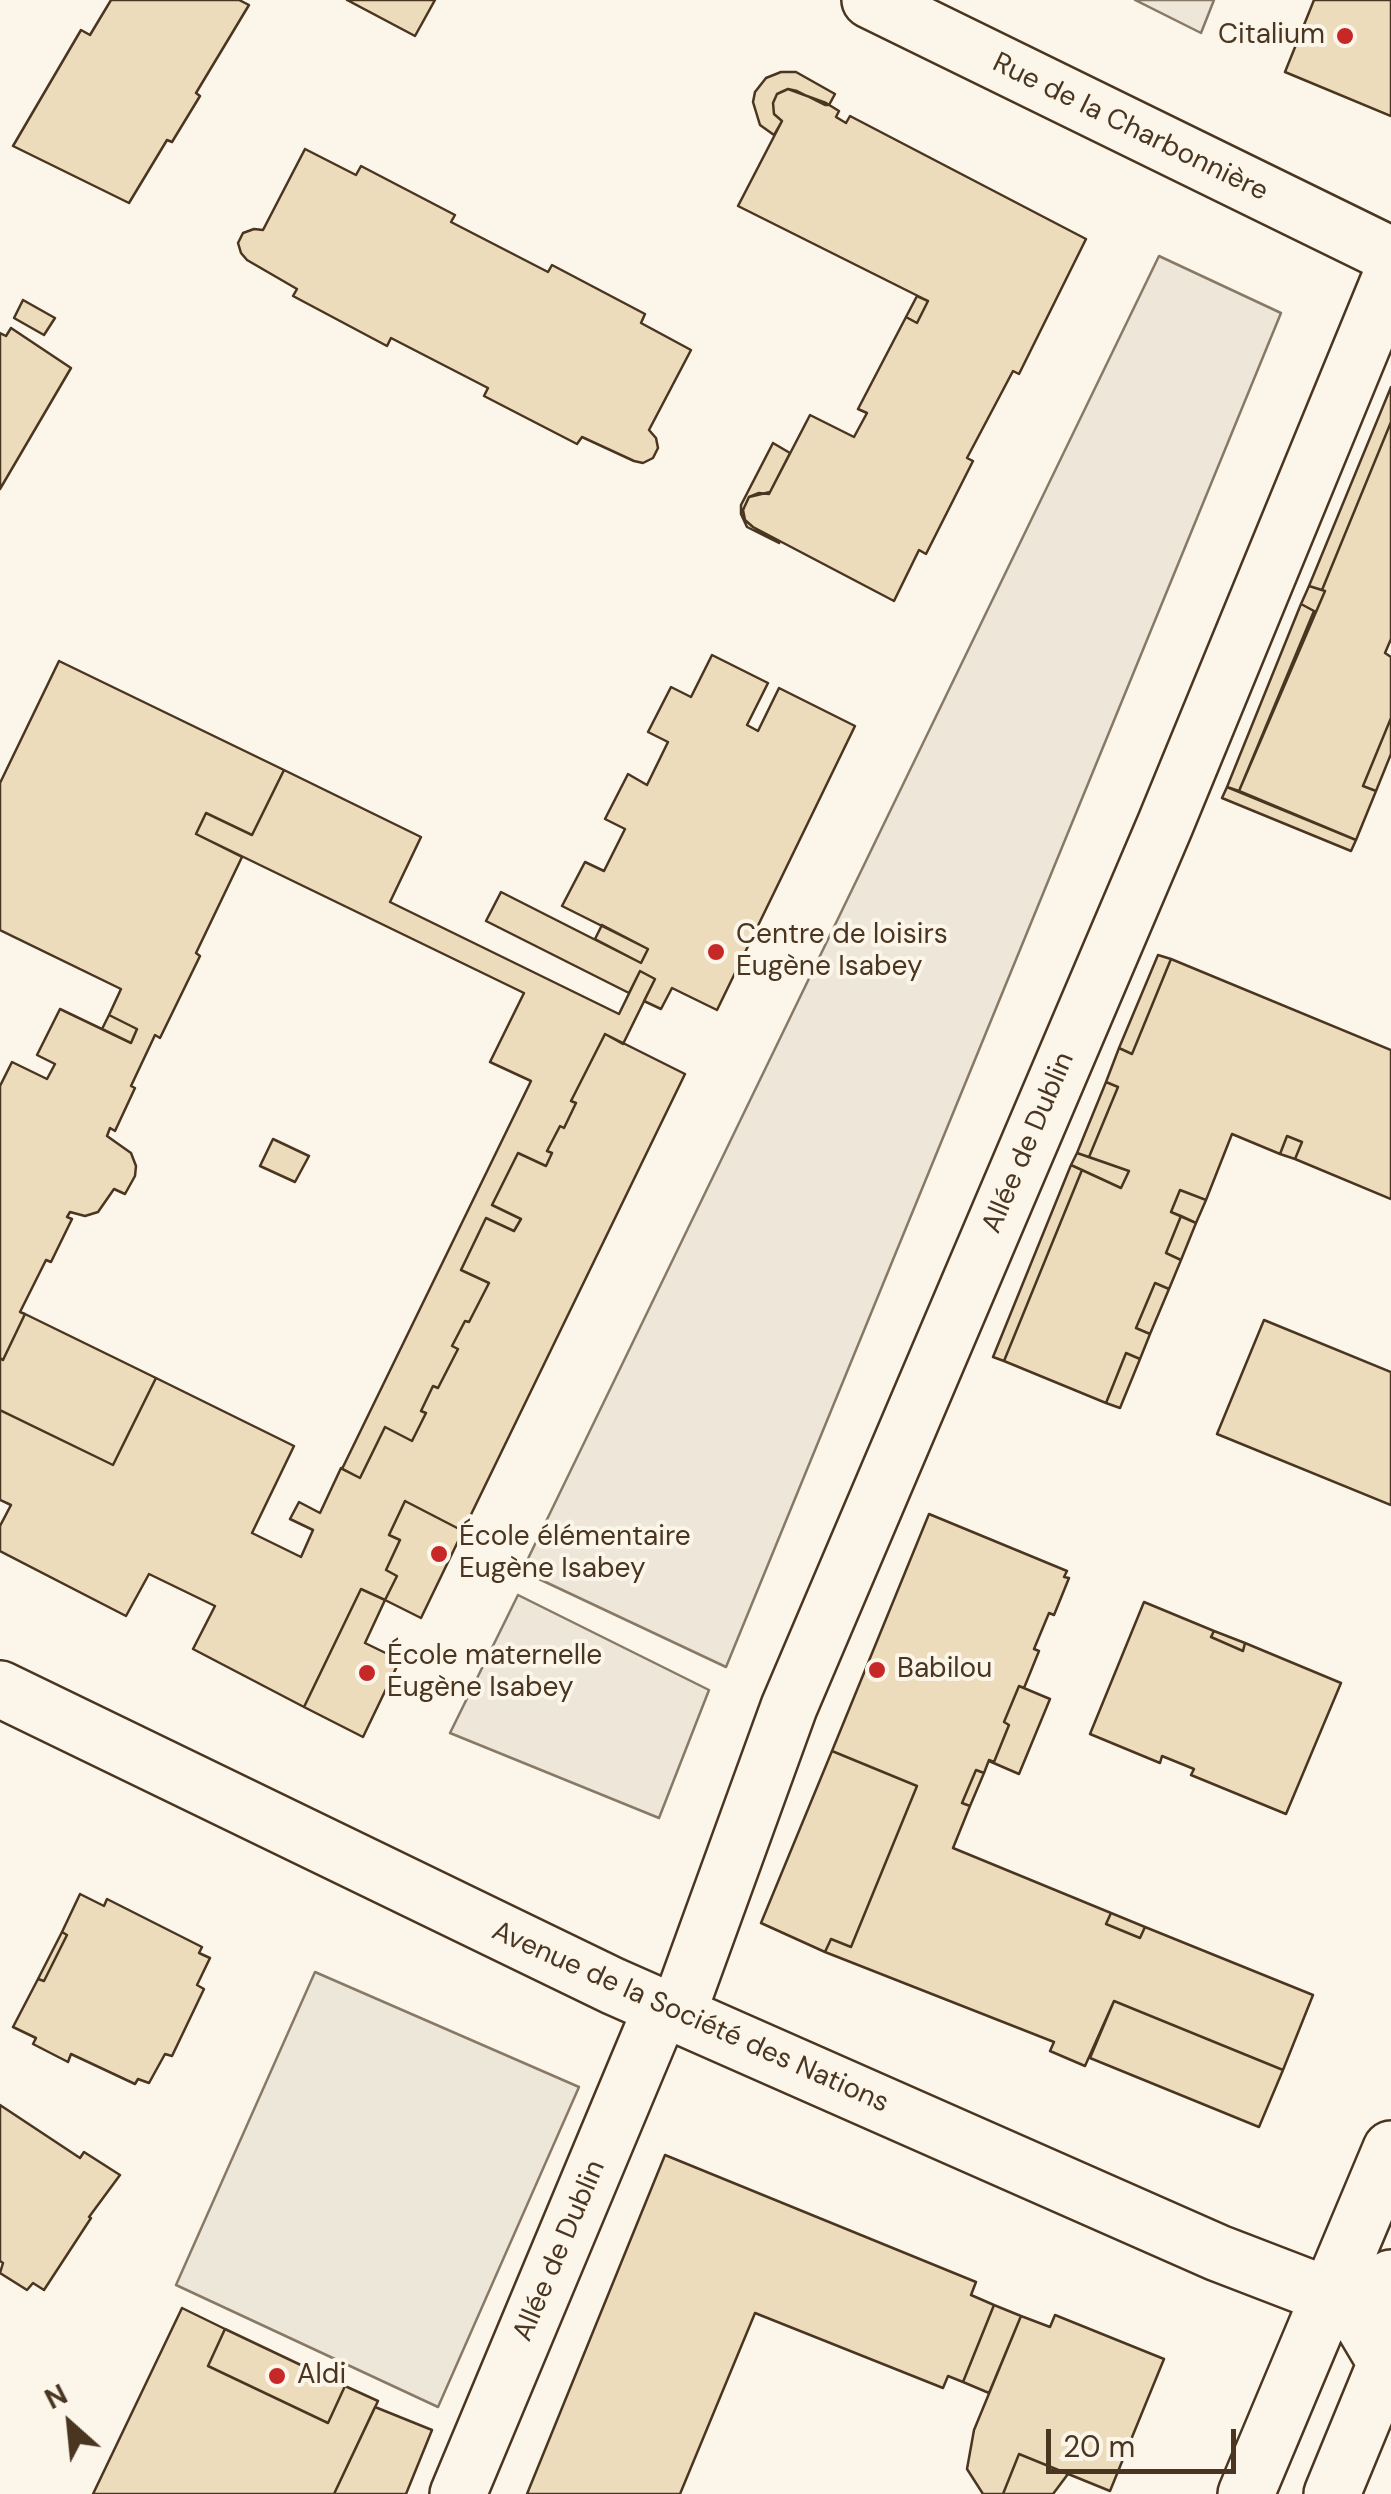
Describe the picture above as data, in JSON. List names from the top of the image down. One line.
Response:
{"streets":{"street":["Rue de la Charbonnière","Allée de Dublin","Avenue de la Société des Nations"]},"crossings":[["Allée de Dublin","Avenue de la Société des Nations"]],"places":["Citalium","Centre de loisirs Eugène Isabey","École élémentaire Eugène Isabey","Babilou","École maternelle Eugène Isabey","Aldi"],"scale_bar":"20 m","north":"top left"}
